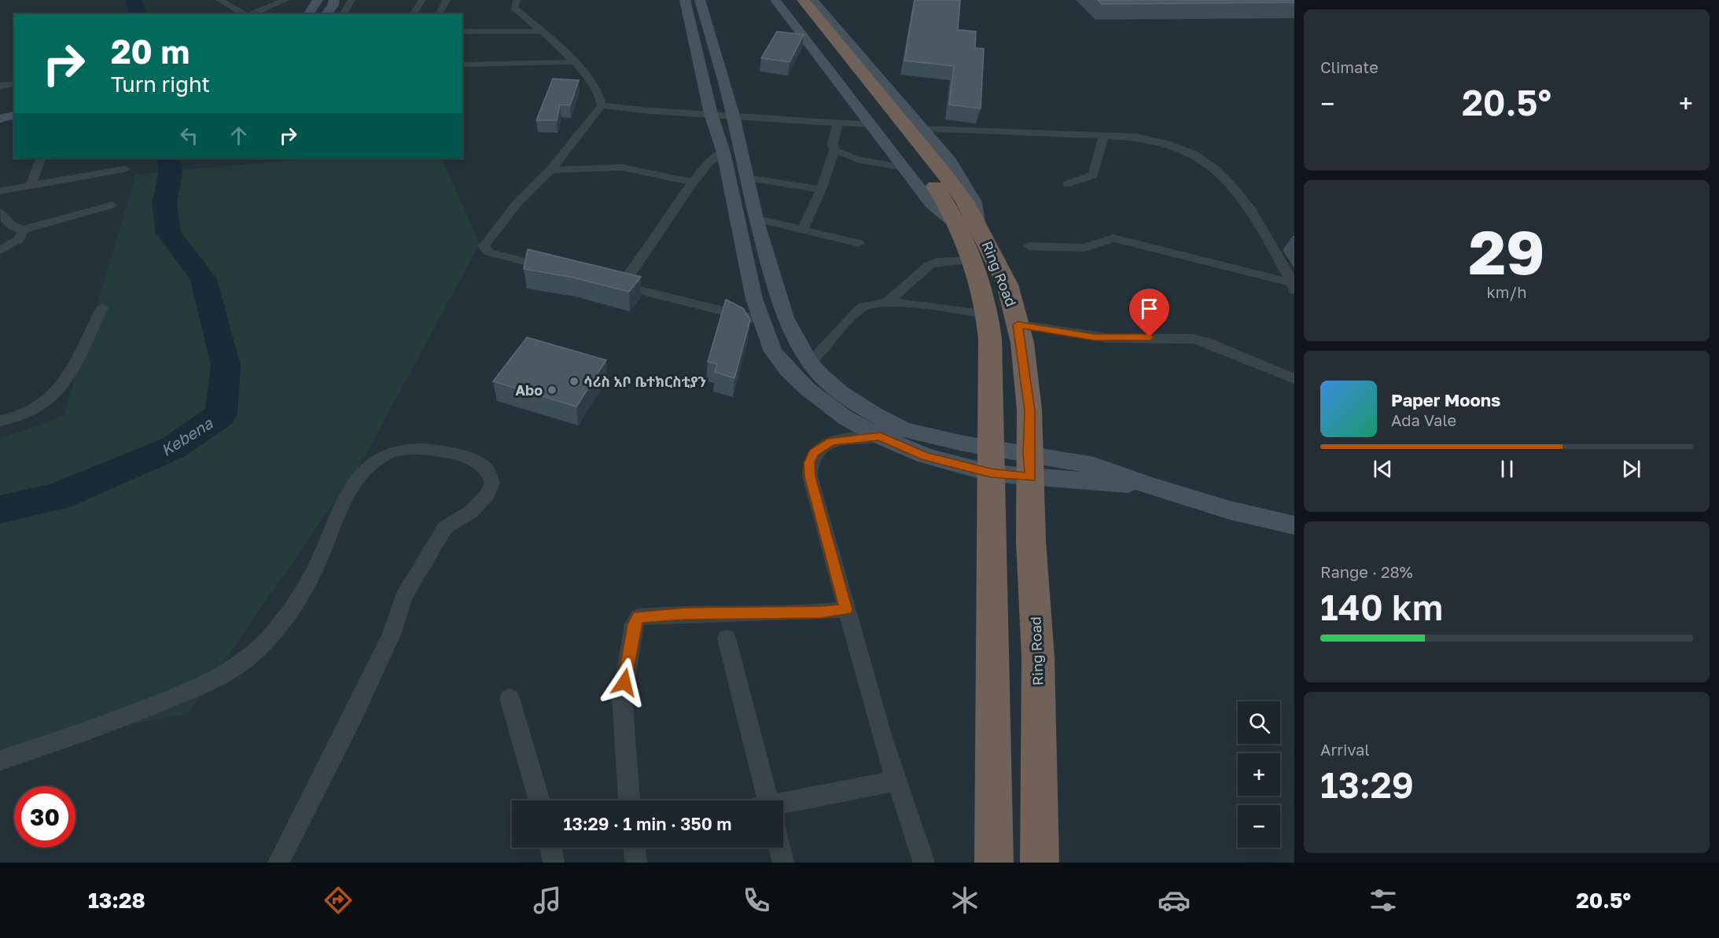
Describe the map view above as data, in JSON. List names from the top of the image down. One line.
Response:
{"streets":{"highway":["Ring Road"]},"water":["Kebena"],"places":["ሳሪስ አቦ ቤተክርስቲያን","Abo"],"page":{"tile":["Climate",["29","km/h"],["Range · 28%","140 km"],["Arrival","13:29"]],"turn":["20 m","Turn right"],"heat":["−","20.5°","+"],"song":["Paper Moons","Ada Vale"],"map_buttons":["+","−"],"limit":"30","trip":"13:29 · 1 min · 350 m","tabs":["13:28","20.5°"]}}
